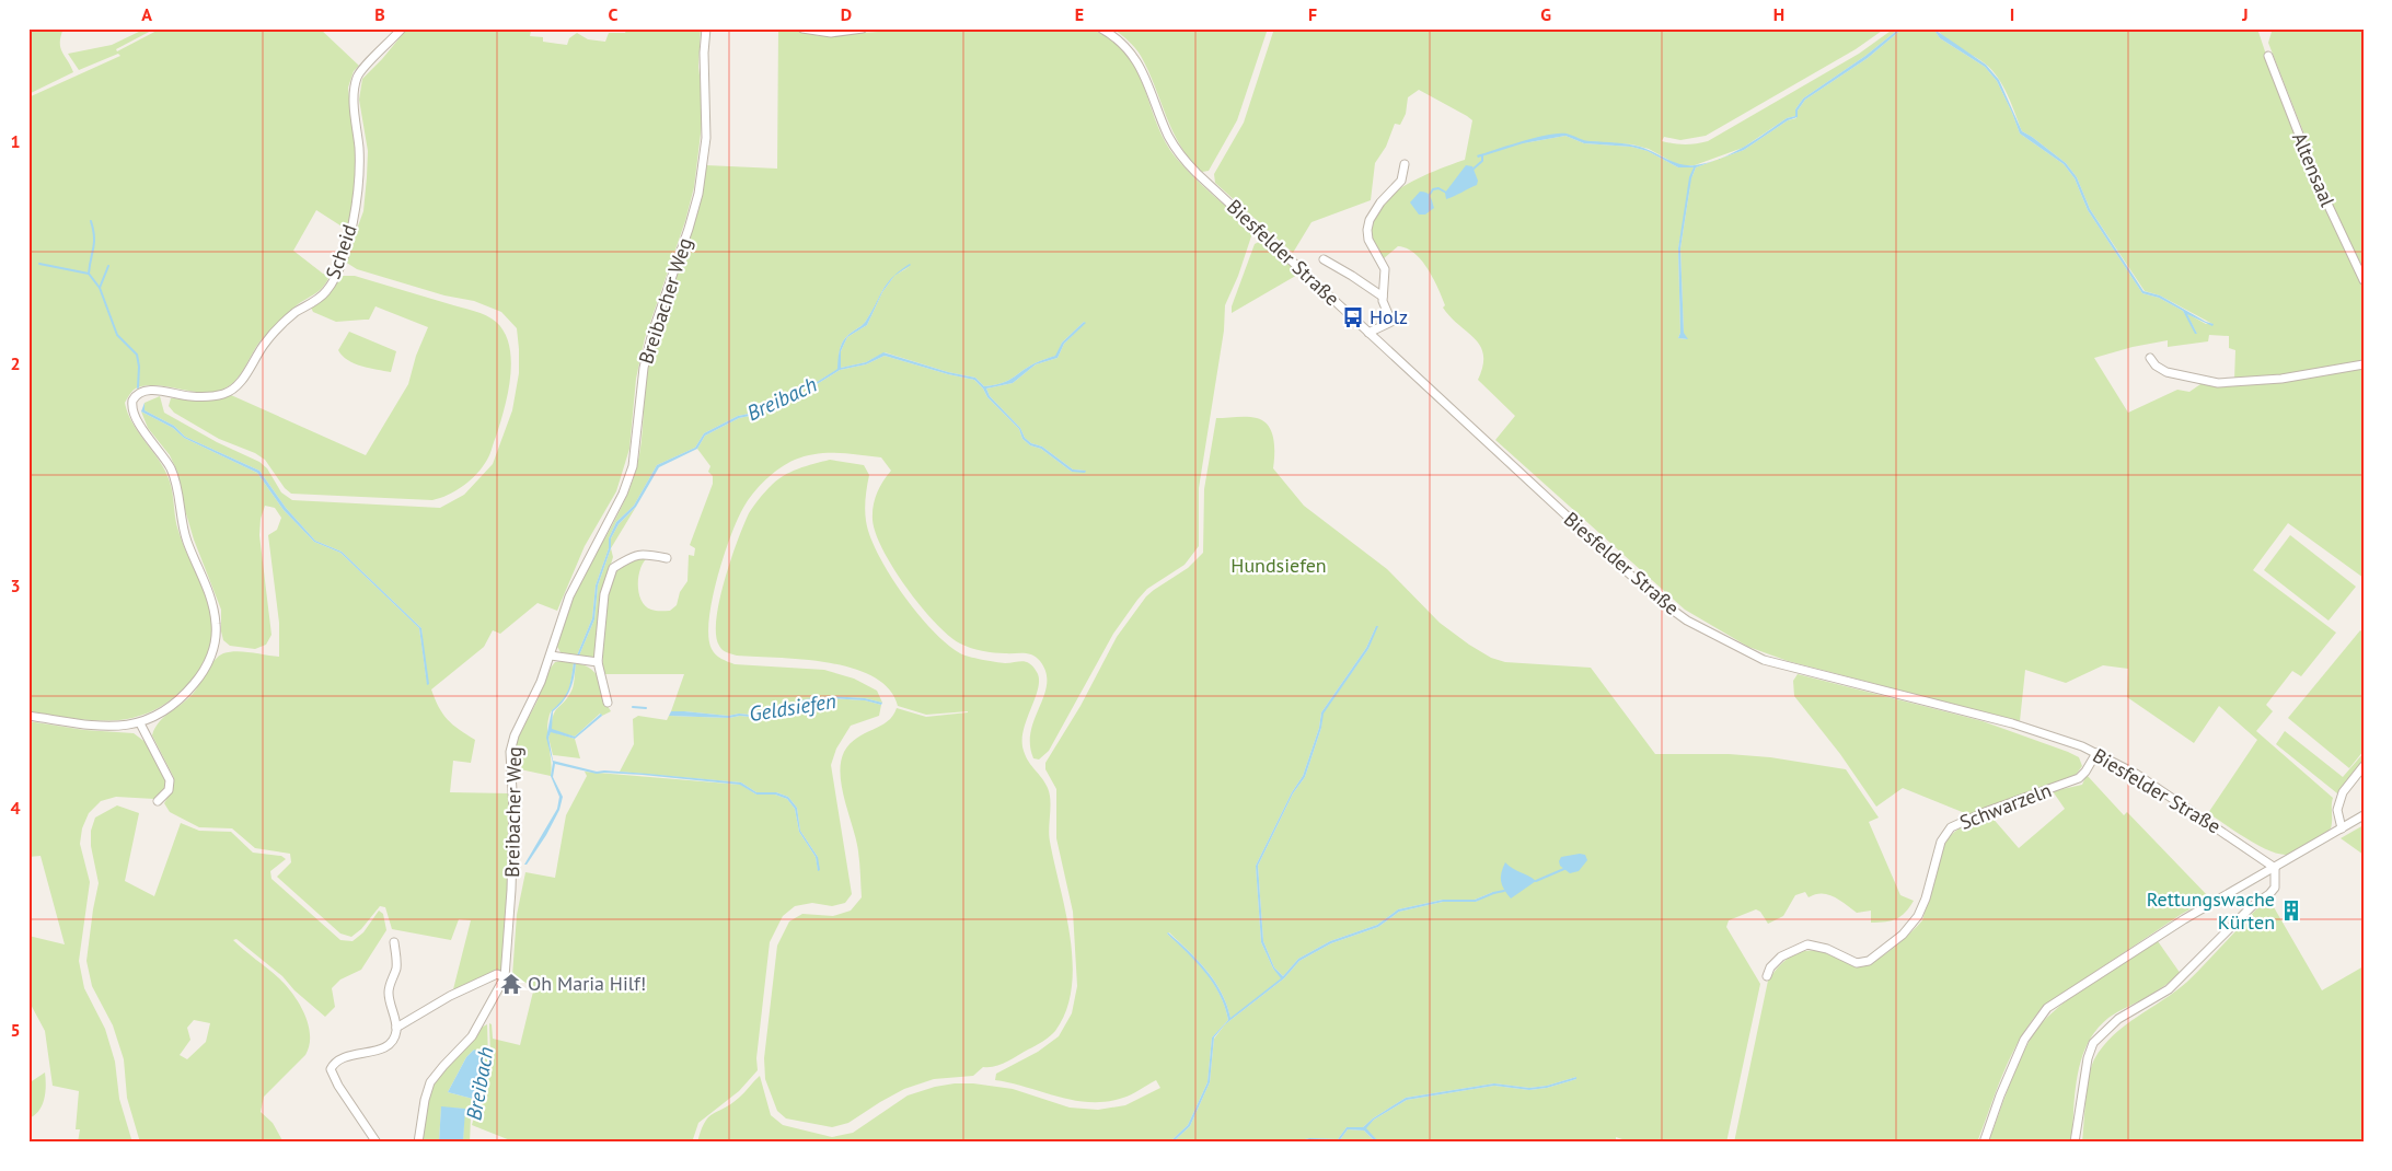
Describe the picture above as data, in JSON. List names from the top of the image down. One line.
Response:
{"streets":{"street":["Altensaal","Scheid","Biesfelder Straße","Breibacher Weg","Schwarzeln"]},"crossings":[["Biesfelder Straße","Schwarzeln"]],"water":["Breibach","Geldsiefen"],"parks":["Hundsiefen"],"places":{"bus stop":["Holz"],"building":["Rettungswache Kürten"],"temple":["Oh Maria Hilf!"]},"grid":{"columns":["A","B","C","D","E","F","G","H","I","J"],"rows":["1","2","3","4","5"]}}
